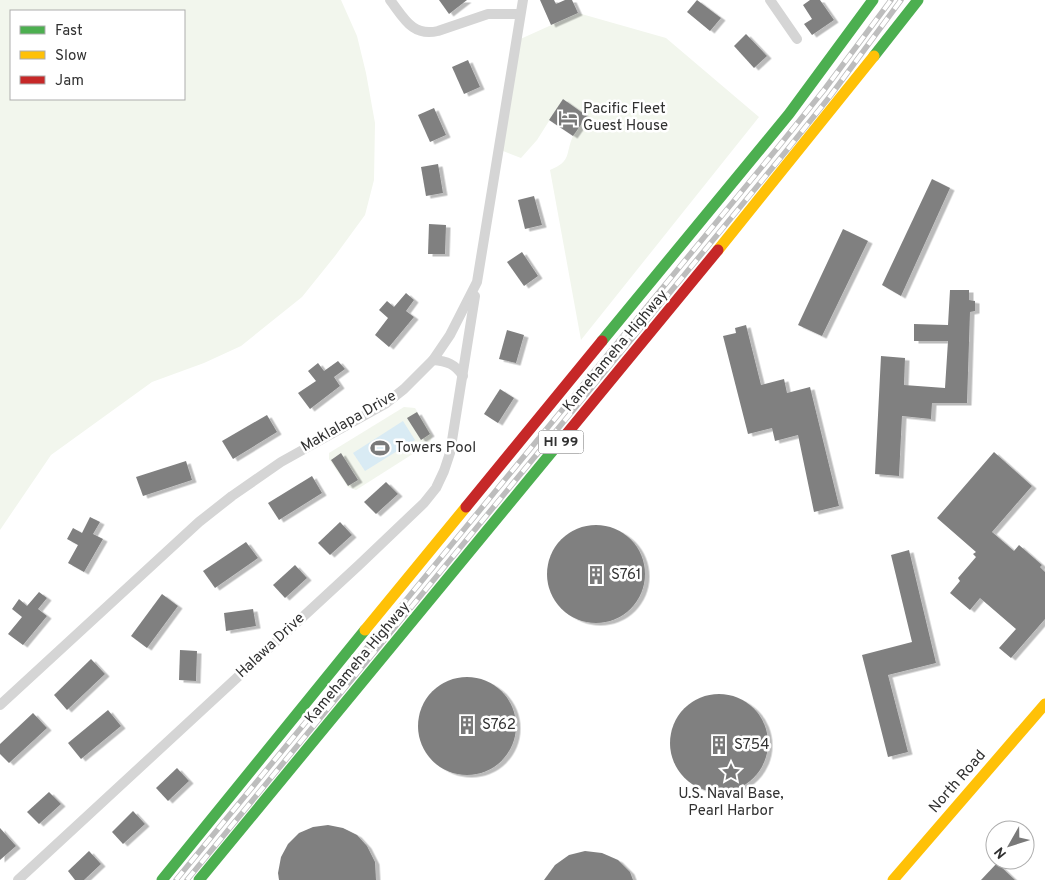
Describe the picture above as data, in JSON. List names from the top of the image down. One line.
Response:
{"streets":{"main road":["Kamehameha Highway","HI 99","North Road"],"street":["Maklalapa Drive","Halawa Drive"]},"crossings":[["Maklalapa Drive","Halawa Drive"]],"places":{"hotel":["Pacific Fleet Guest House"],"sports":["Towers Pool"],"building":["S761","S762","S754"],"place":["U.S. Naval Base, Pearl Harbor"]},"legend":["Fast","Slow","Jam"],"north":"bottom left"}
